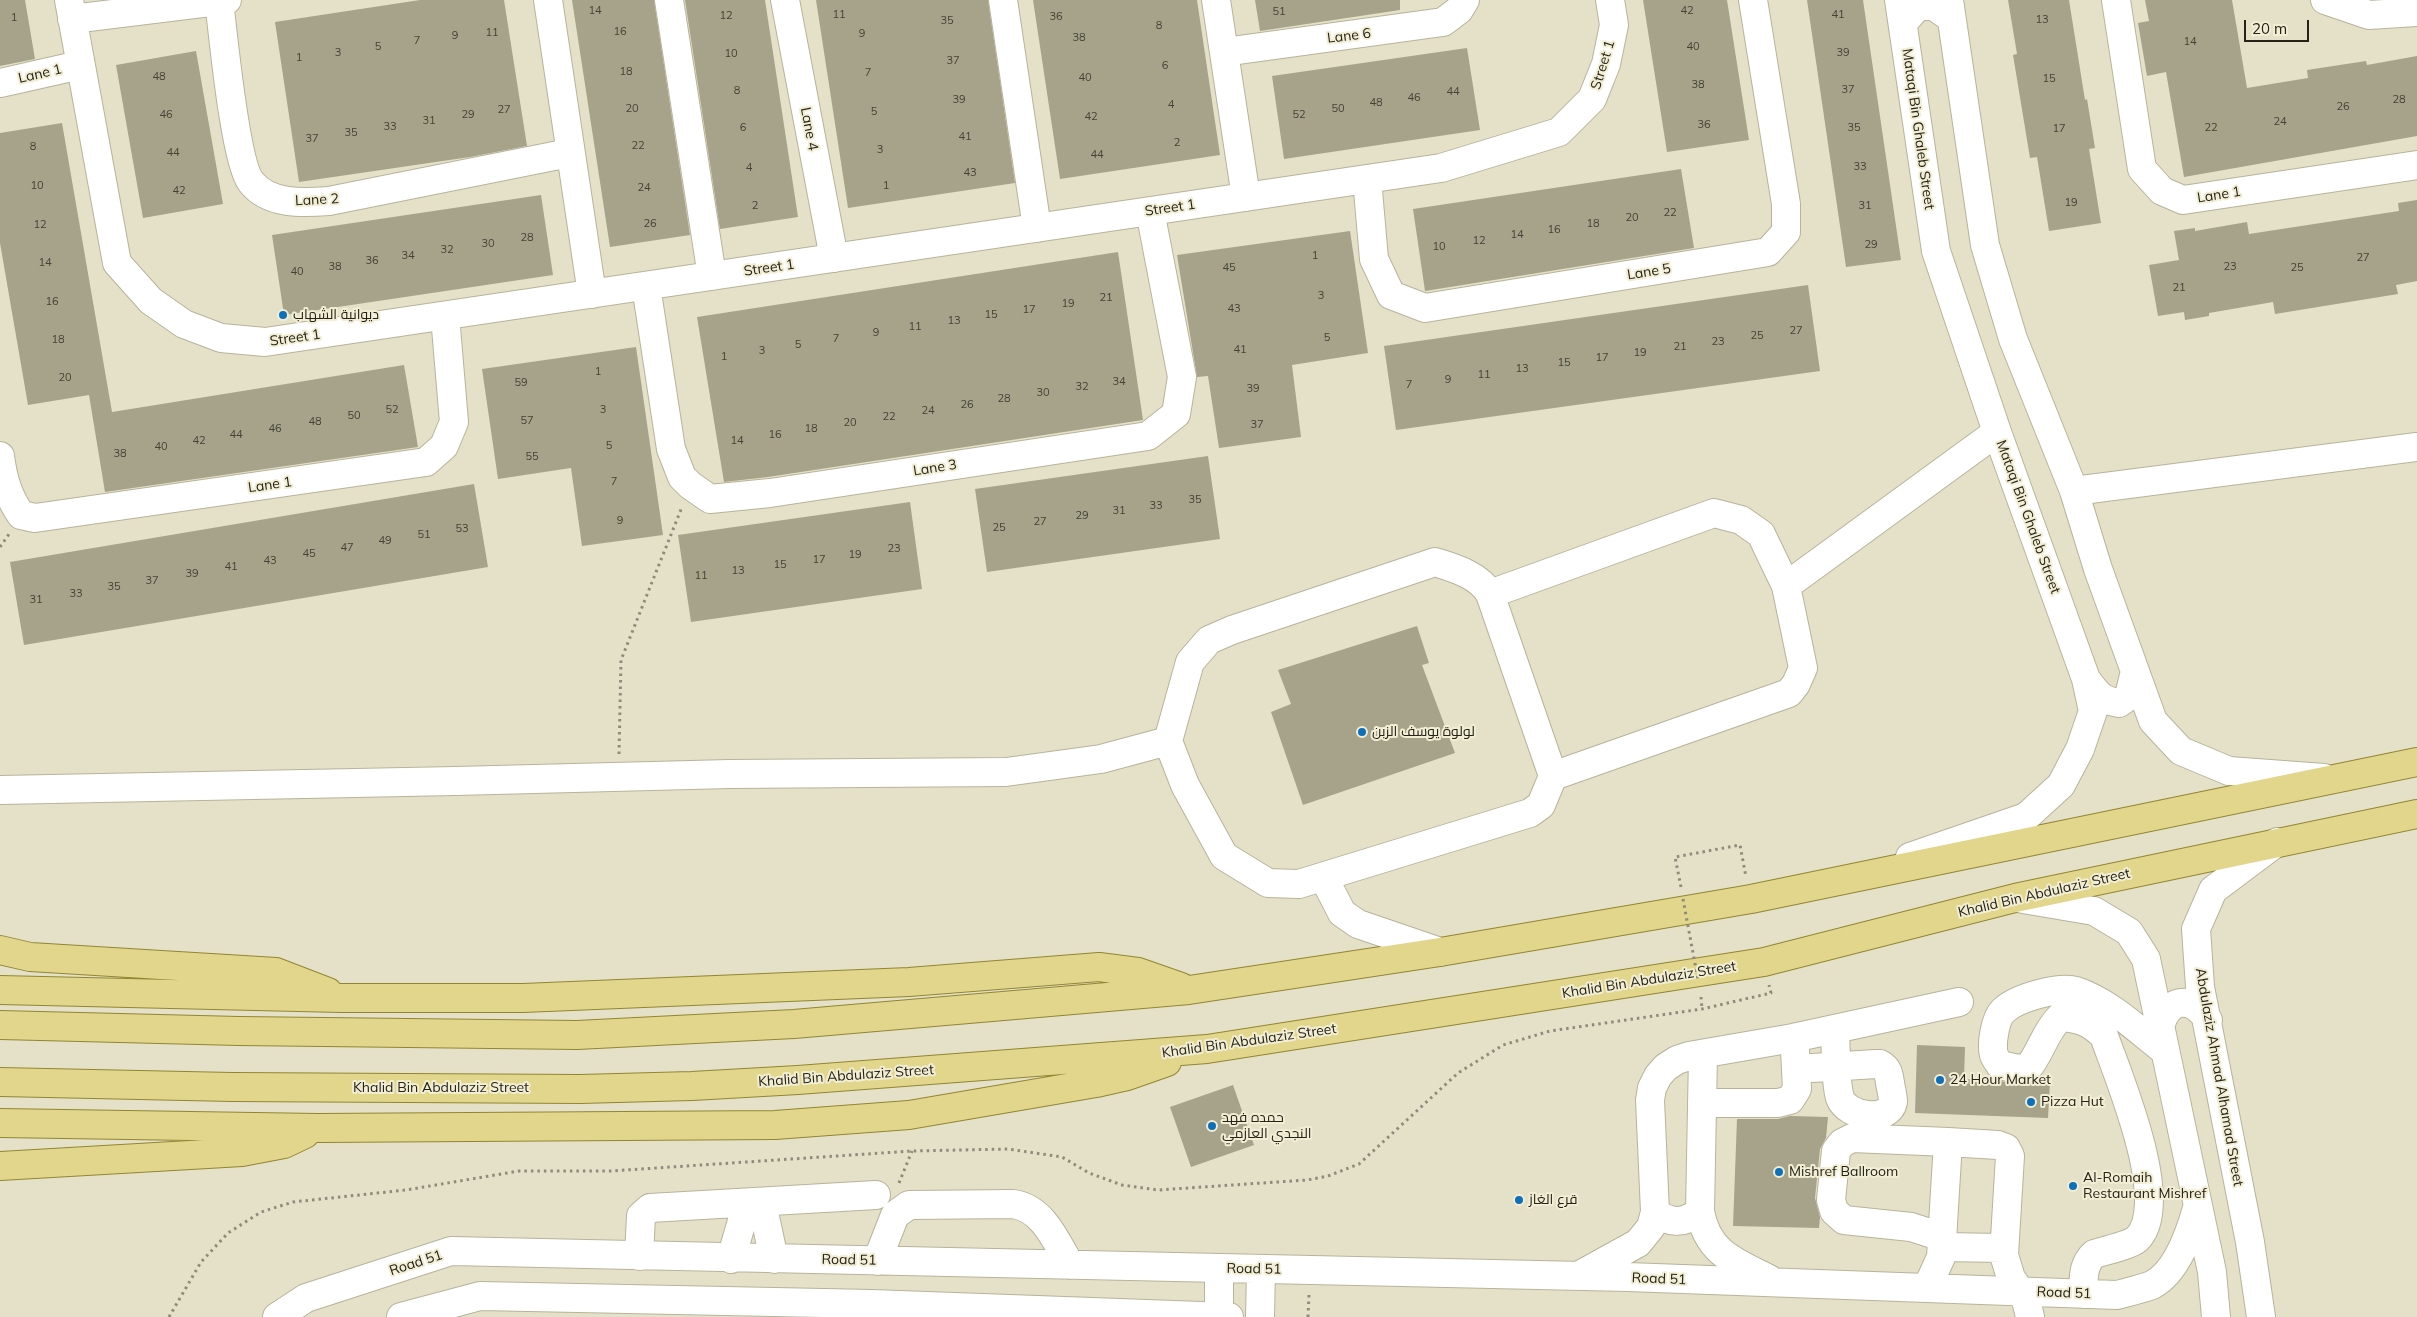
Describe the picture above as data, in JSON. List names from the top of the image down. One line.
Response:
{"streets":{"main road":["Khalid Bin Abdulaziz Street"],"street":["Lane 6","Street 1","Lane 1","Lane 4","Mataqi Bin Ghaleb Street","Lane 2","Lane 5","Lane 3","Abdulaziz Ahmad Alhamad Street","Road 51"]},"crossings":[["Street 1","Lane 1"],["Street 1","Lane 4"],["Street 1","Lane 2"],["Street 1","Lane 5"],["Street 1","Lane 3"],["Khalid Bin Abdulaziz Street","Abdulaziz Ahmad Alhamad Street"]],"places":["ديوانية الشهاب","لولوة يوسف الزبن","24 Hour Market","Pizza Hut","حمده فهد النجدي العازمي","Mishref Ballroom","Al-Romaih Restaurant Mishref","قرع الغاز"],"house_numbers":["14","42","51","11","41","12","36","1","13","35","8","16","11","9","9","38","7","14","5","40","3","39","10","1","37","6","18","7","48","40","15","38","37","8","44","46","39","28","48","4","26","20","50","27","5","46","29","52","42","31","24","36","33","6","35","22","17","35","41","37","2","22","8","3","44","44","33","4","43","10","1","24","42","19","2","31","22","20","26","18","12","16","14","28","12","30","29","10","32","34","1","27","36","14","38","23","45","25","40","21","3","21","16","19","43","17","15","13","11","27","9","25","5","7","18","23","5","21","41","3","19","1","17","15","13","1","11","20","9","34","59","7","32","39","30","28","26","52","3","24","50","22","57","48","20","37","46","18","44","16","42","14","5","40","38","55","7","35","33","31","29","9","27","25","53","51","49","47","23","45","19","17","43","15","41","13","39","11","37","35","33","31"],"scale_bar":"20 m"}
